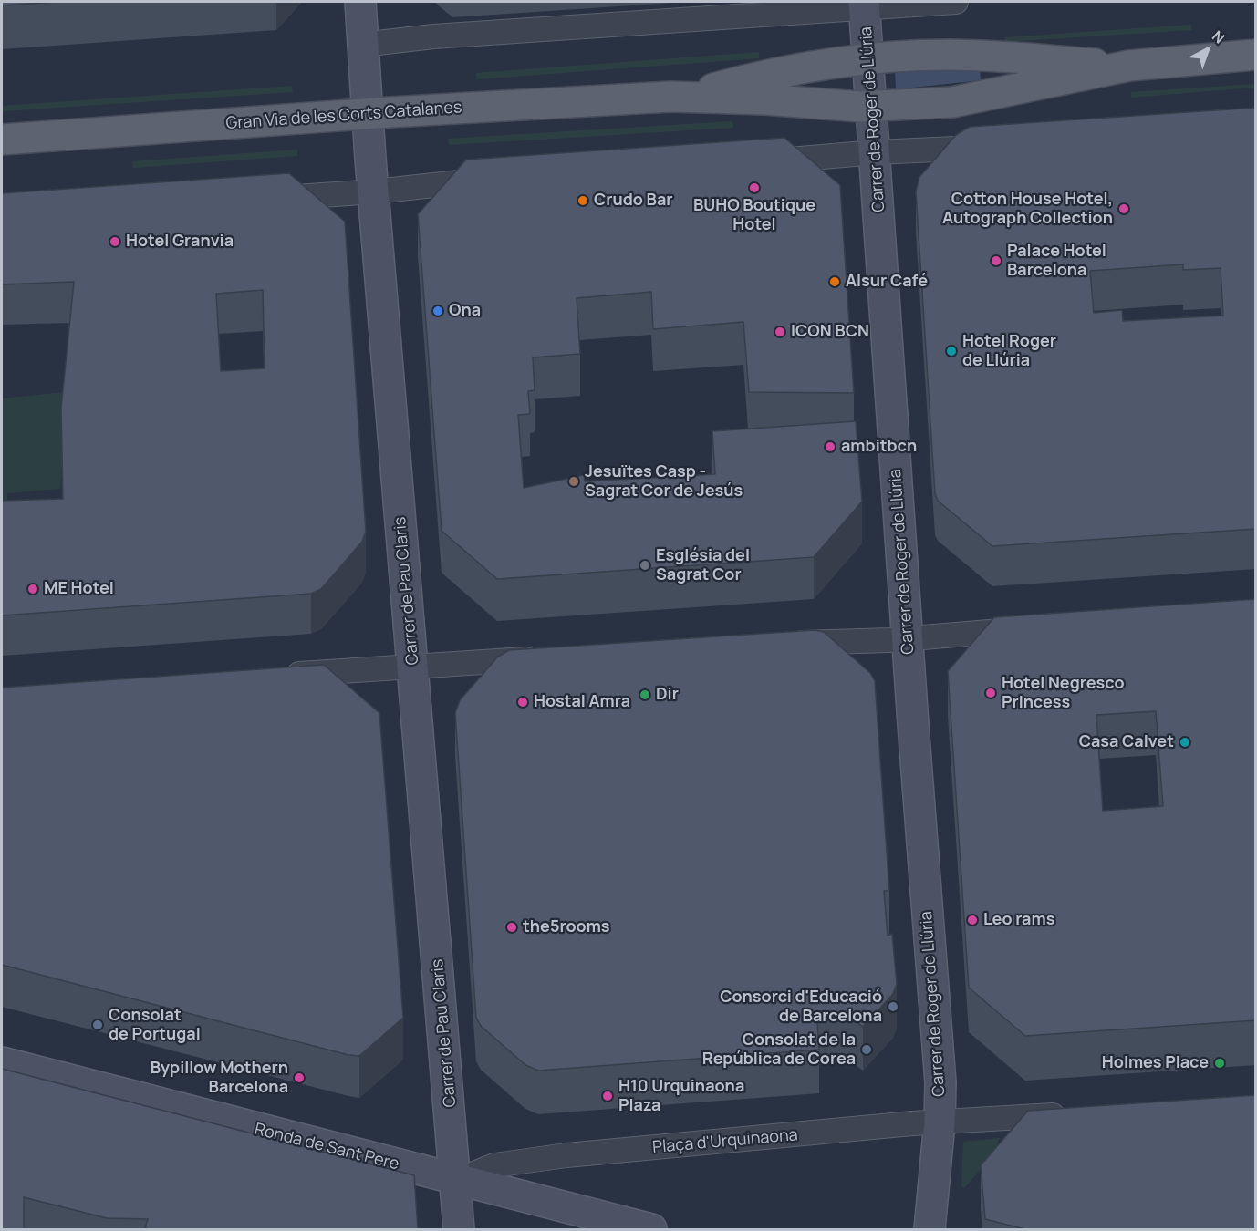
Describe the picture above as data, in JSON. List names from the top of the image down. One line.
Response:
{"streets":{"main road":["Gran Via de les Corts Catalanes","Carrer de Roger de Llúria","Carrer de Pau Claris","Ronda de Sant Pere"],"street":["Plaça d'Urquinaona"]},"crossings":[["Gran Via de les Corts Catalanes","Carrer de Roger de Llúria"],["Gran Via de les Corts Catalanes","Carrer de Pau Claris"],["Carrer de Roger de Llúria","Plaça d'Urquinaona"],["Carrer de Pau Claris","Plaça d'Urquinaona"],["Carrer de Pau Claris","Ronda de Sant Pere"],["Plaça d'Urquinaona","Ronda de Sant Pere"]],"places":["BUHO Boutique Hotel","Crudo Bar","Cotton House Hotel, Autograph Collection","Hotel Granvia","Palace Hotel Barcelona","Alsur Café","Ona","ICON BCN","Hotel Roger de Llúria","ambitbcn","Jesuïtes Casp - Sagrat Cor de Jesús","Església del Sagrat Cor","ME Hotel","Hotel Negresco Princess","Dir","Hostal Amra","Casa Calvet","Leo rams","the5rooms","Consorci d'Educació de Barcelona","Consolat de Portugal","Consolat de la República de Corea","Holmes Place","Bypillow Mothern Barcelona","H10 Urquinaona Plaza"],"north":"top right"}
